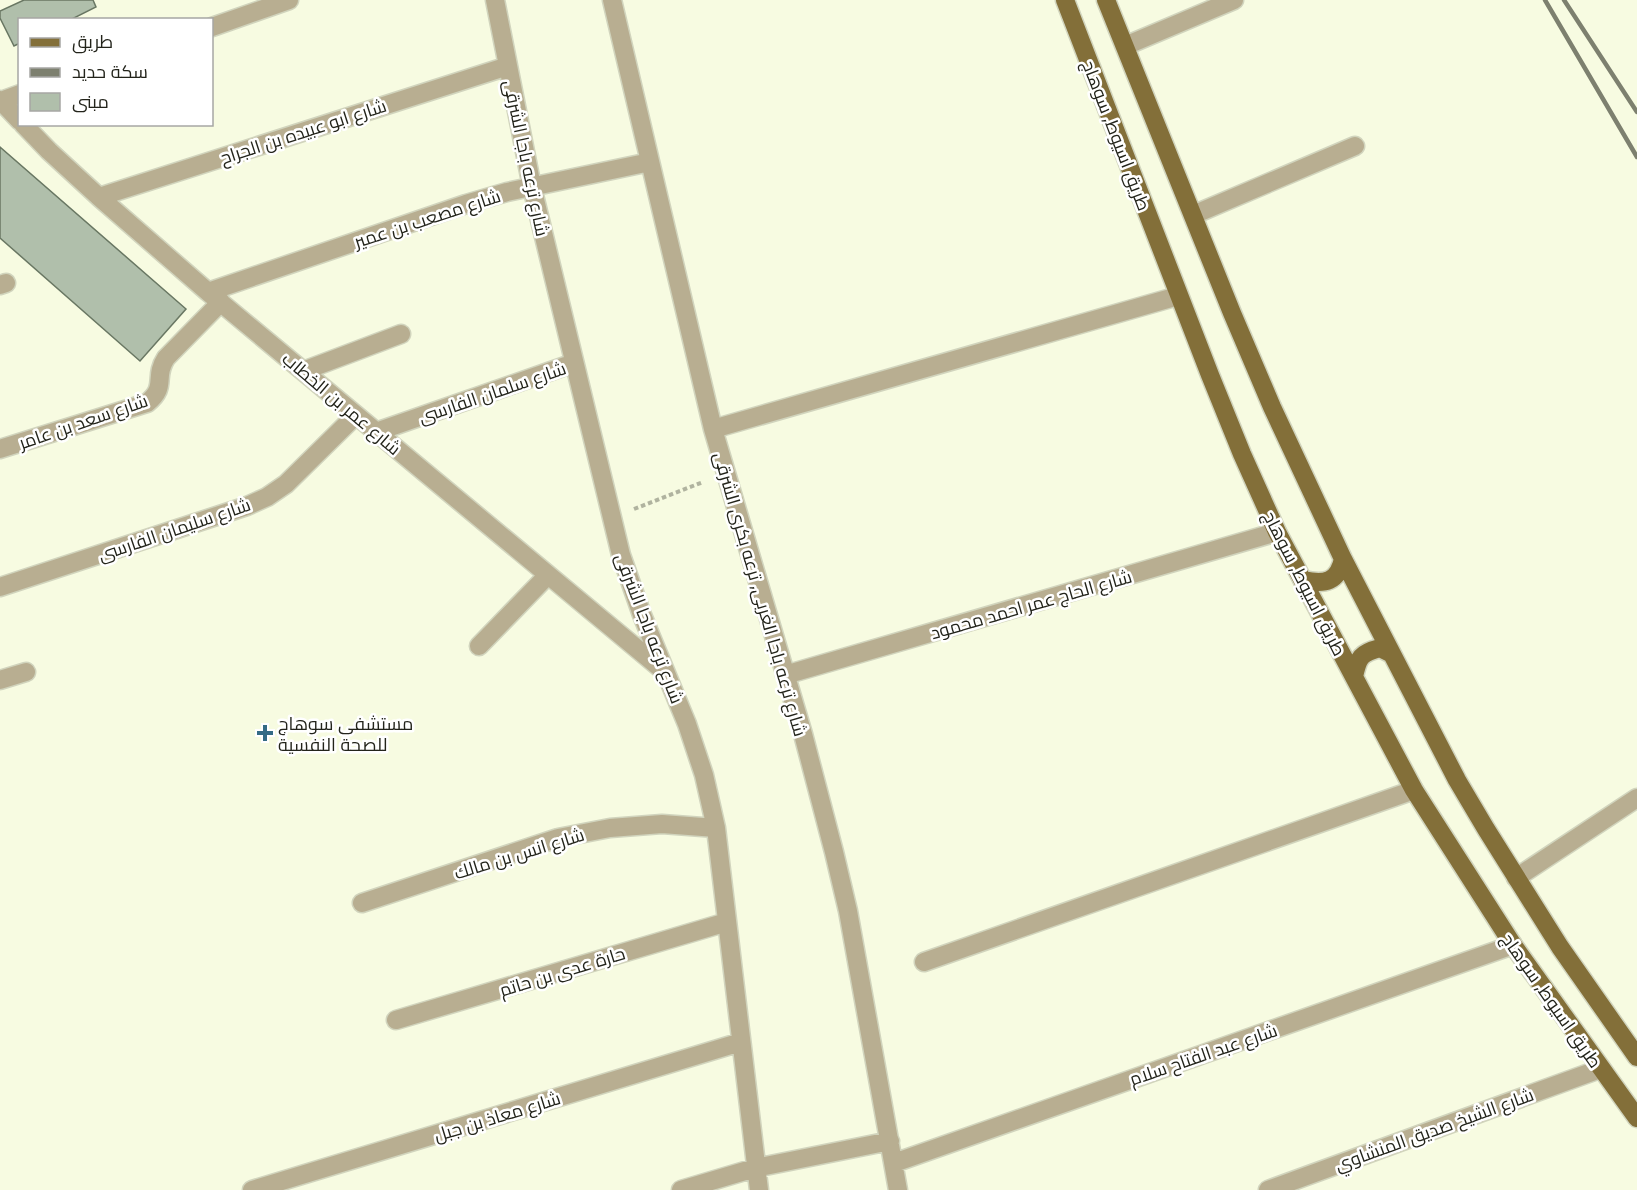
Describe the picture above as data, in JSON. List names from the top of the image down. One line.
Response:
{"streets":{"main road":["طريق اسيوط, سوهاج"],"street":["شارع ابو عبيده بن الجراح","شارع ترعه باجا الشرقى","شارع مصعب بن عمير","شارع سلمان الفارسى","شارع عمر بن الخطاب","شارع سعد بن عامر","شارع سليمان الفارسى","شارع ترعه باجا الغربى, ترعه بكرى الشرقى","شارع الحاج عمر احمد محمود","شارع انس بن مالك","حارة عدى بن حاتم","شارع عبد الفتاح سلام","شارع معاذ بن جبل","شارع الشيخ صديق المنشاوي"]},"crossings":[["شارع ابو عبيده بن الجراح","شارع ترعه باجا الشرقى"],["شارع ابو عبيده بن الجراح","شارع عمر بن الخطاب"],["طريق اسيوط, سوهاج","شارع الحاج عمر احمد محمود"],["طريق اسيوط, سوهاج","شارع عبد الفتاح سلام"],["طريق اسيوط, سوهاج","شارع الشيخ صديق المنشاوي"],["شارع ترعه باجا الشرقى","شارع مصعب بن عمير"],["شارع ترعه باجا الشرقى","شارع سلمان الفارسى"],["شارع ترعه باجا الشرقى","شارع عمر بن الخطاب"],["شارع ترعه باجا الشرقى","شارع انس بن مالك"],["شارع ترعه باجا الشرقى","حارة عدى بن حاتم"],["شارع ترعه باجا الشرقى","شارع معاذ بن جبل"],["شارع مصعب بن عمير","شارع عمر بن الخطاب"],["شارع مصعب بن عمير","شارع سعد بن عامر"],["شارع مصعب بن عمير","شارع ترعه باجا الغربى, ترعه بكرى الشرقى"],["شارع سلمان الفارسى","شارع عمر بن الخطاب"],["شارع عمر بن الخطاب","شارع سعد بن عامر"],["شارع عمر بن الخطاب","شارع سليمان الفارسى"],["شارع ترعه باجا الغربى, ترعه بكرى الشرقى","شارع الحاج عمر احمد محمود"],["شارع ترعه باجا الغربى, ترعه بكرى الشرقى","شارع عبد الفتاح سلام"]],"places":{"health":["مستشفى سوهاج للصحة النفسية"]},"legend":["طريق","سكة حديد","مبنى"]}
